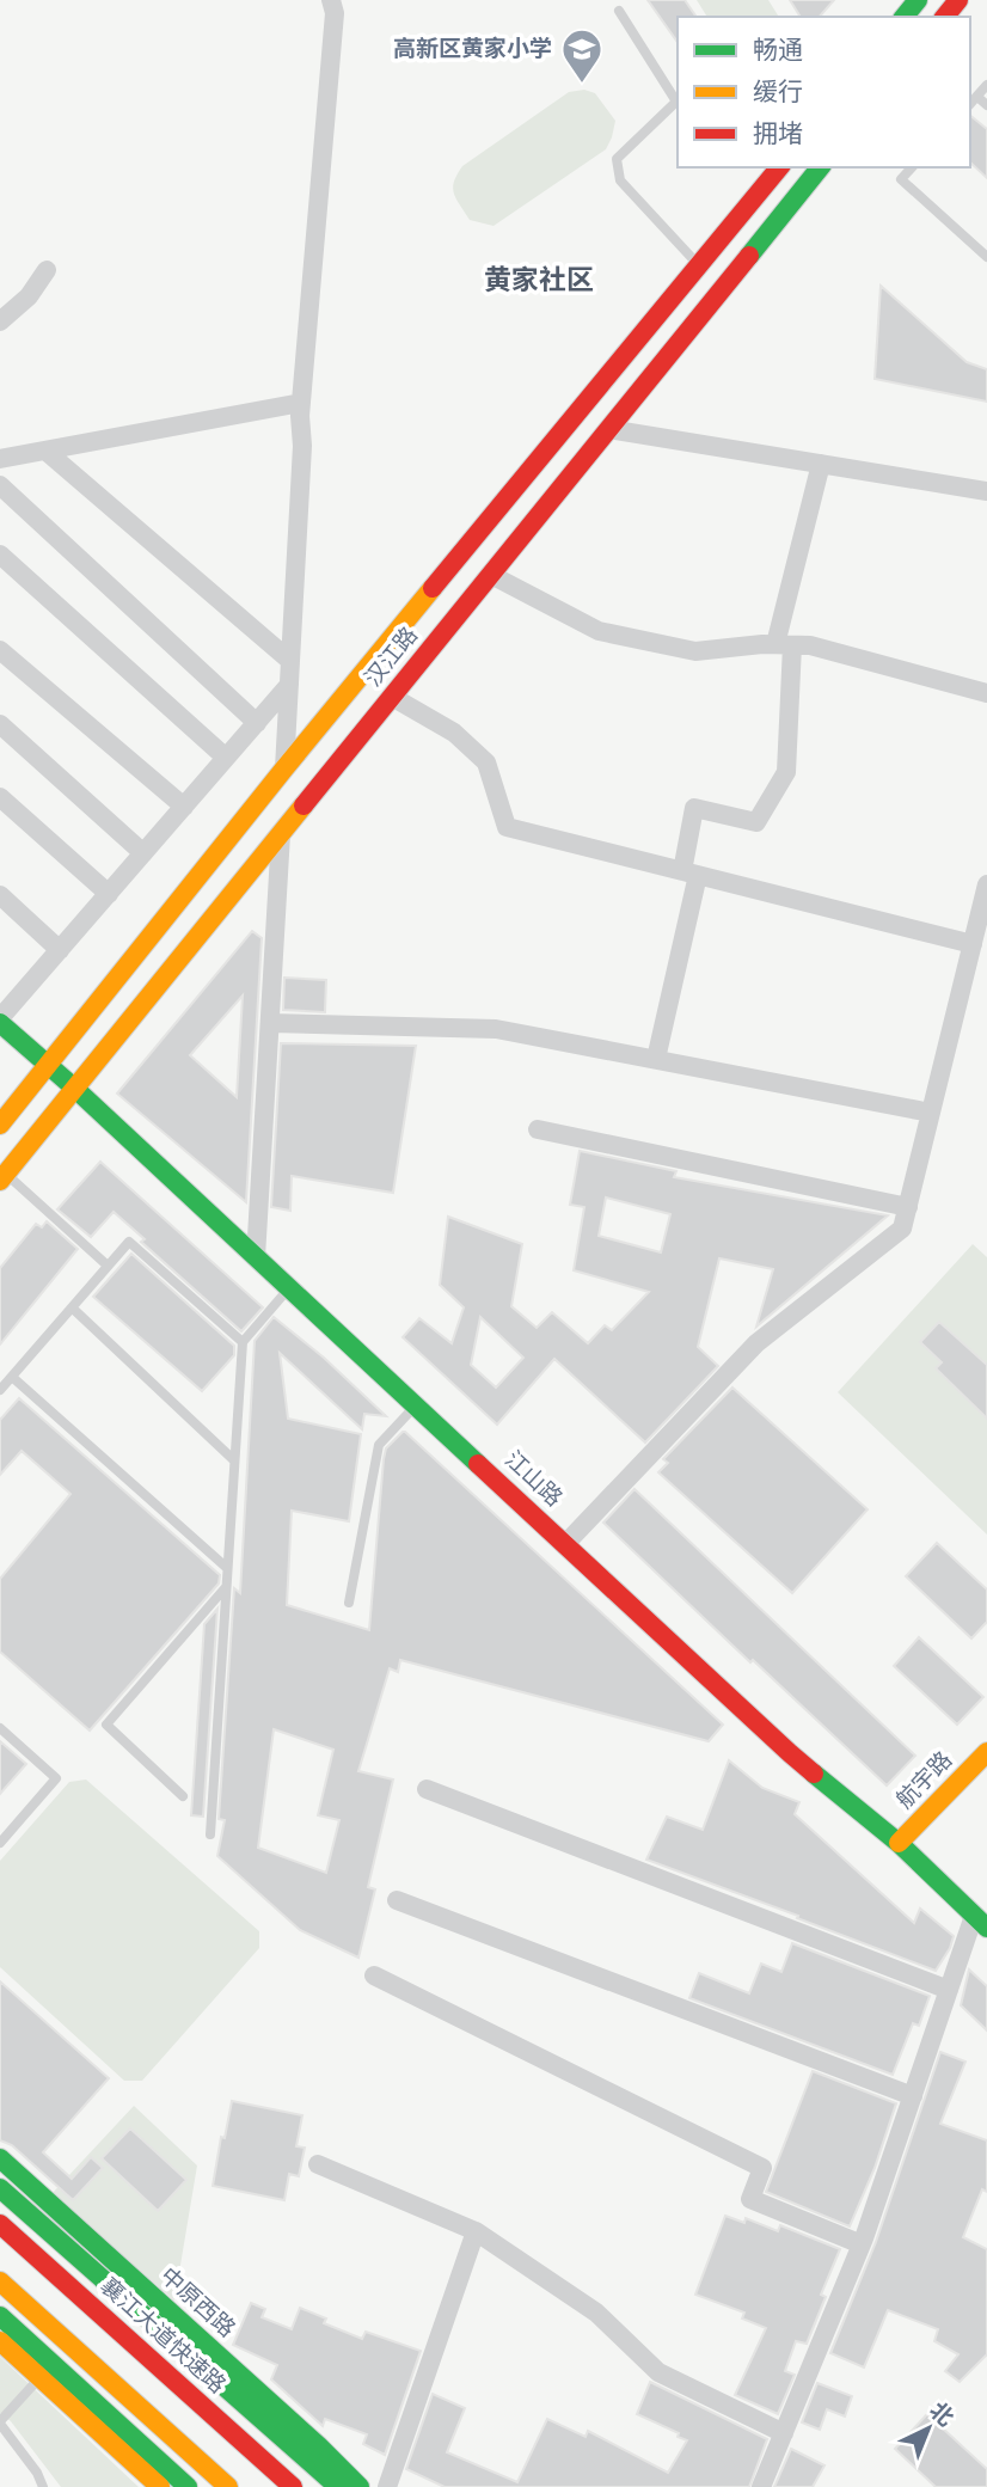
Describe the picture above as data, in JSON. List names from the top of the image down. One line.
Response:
{"streets":{"main road":["汉江路","江山路","航宇路","中原西路","襄江大道快速路"]},"crossings":[["汉江路","江山路"],["江山路","航宇路"]],"districts":["黄家社区"],"places":{"school or university":["高新区黄家小学"]},"legend":["畅通","缓行","拥堵"],"north":"top right"}
